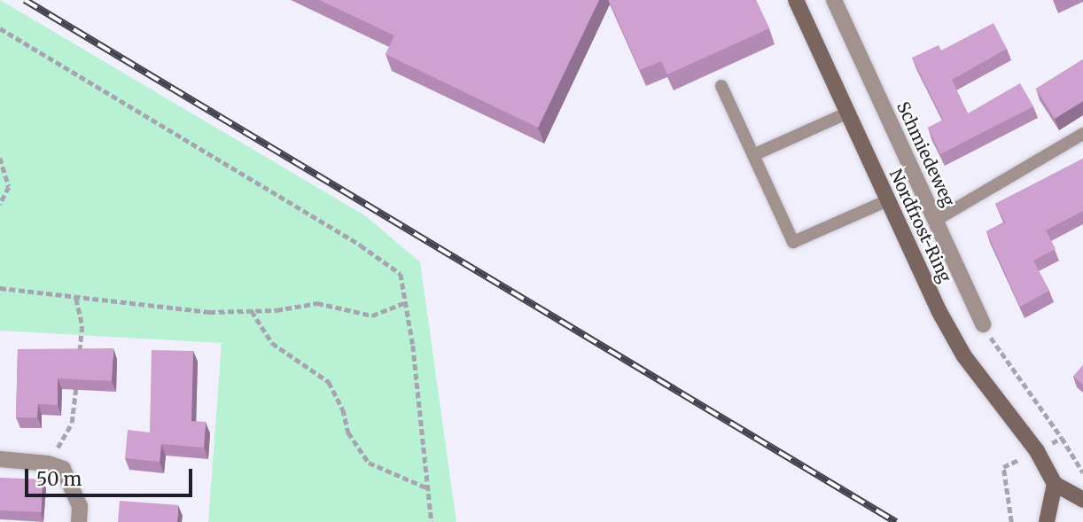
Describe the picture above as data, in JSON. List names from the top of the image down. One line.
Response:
{"streets":{"street":["Schmiedeweg","Nordfrost-Ring"]},"scale_bar":"50 m"}
